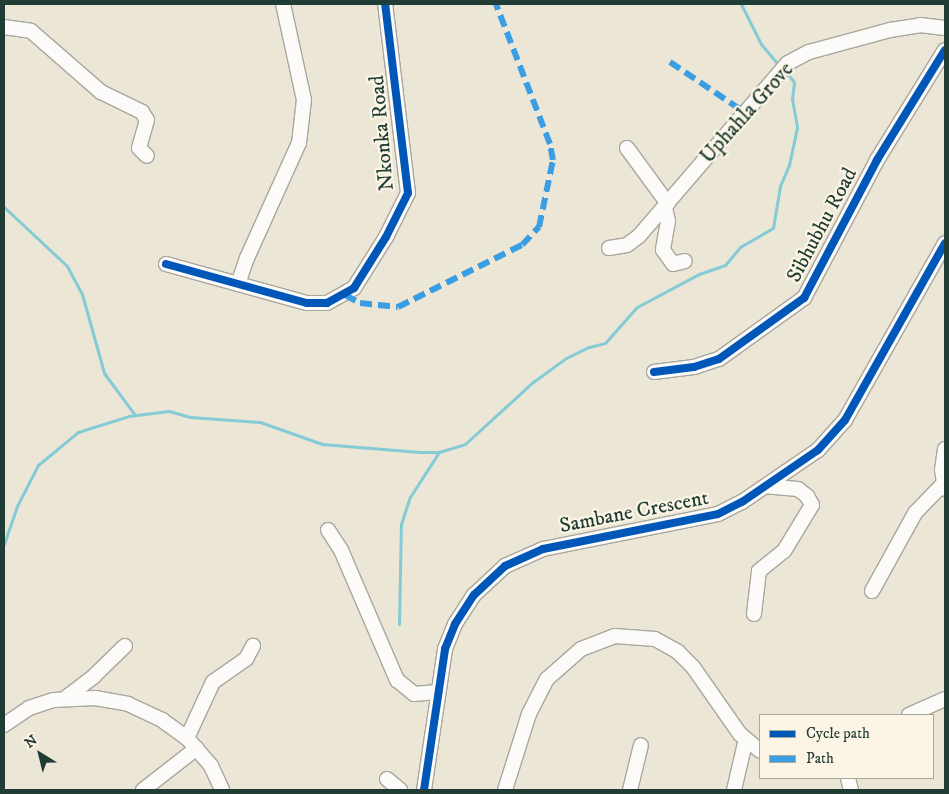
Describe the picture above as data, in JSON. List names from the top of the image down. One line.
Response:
{"streets":{"street":["Uphahla Grove","Nkonka Road","Sibhubhu Road","Sambane Crescent"]},"legend":["Cycle path","Path"],"north":"top left"}
